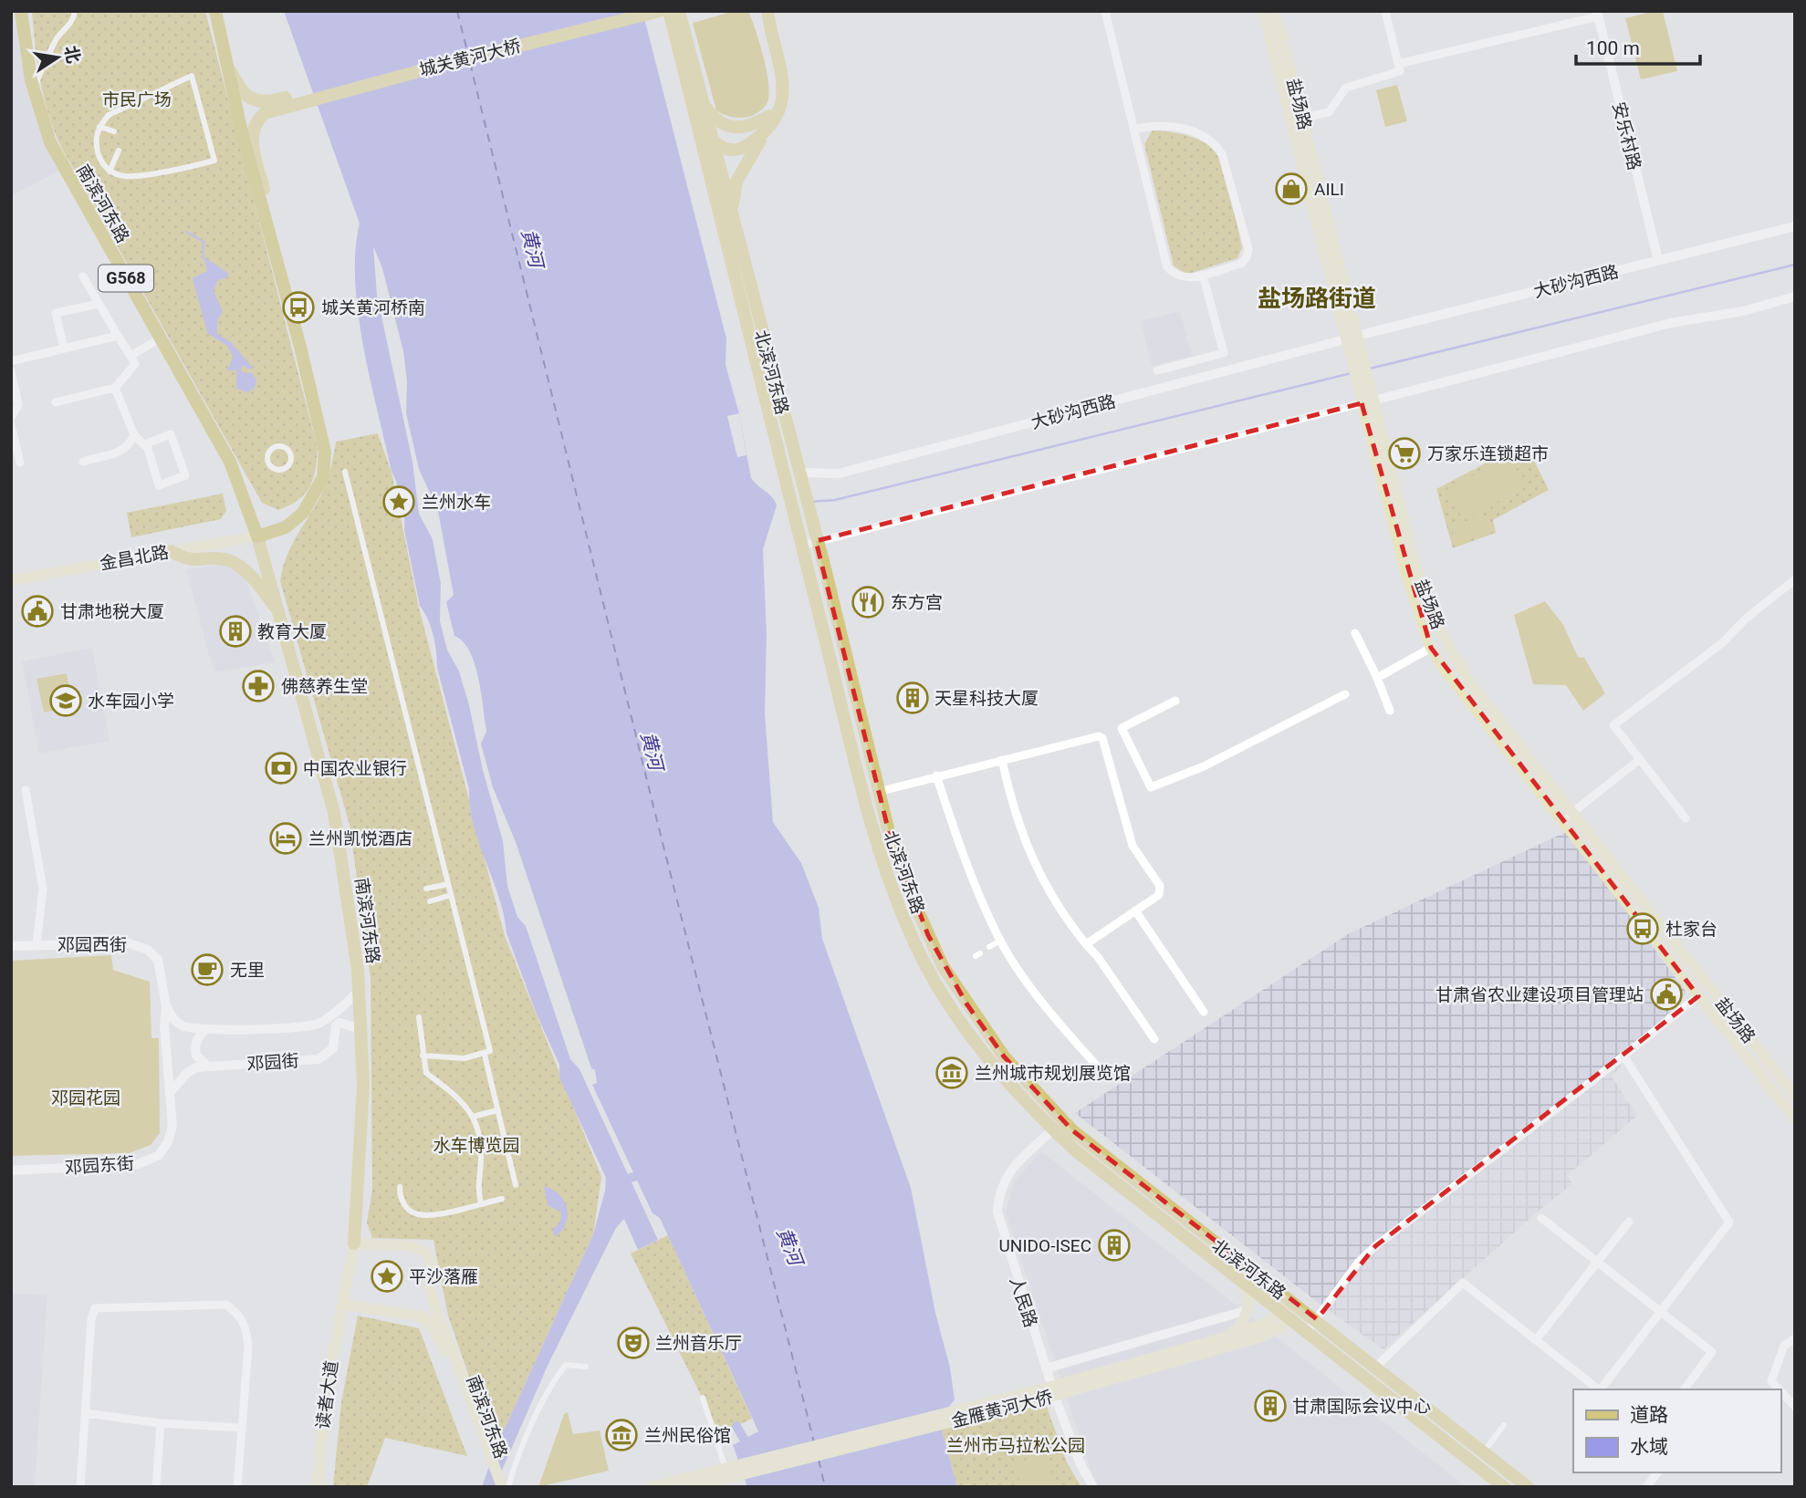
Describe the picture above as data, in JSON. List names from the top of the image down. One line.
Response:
{"streets":{"highway":["南滨河东路","G568"],"main road":["城关黄河大桥","盐场路","北滨河东路","金昌北路","读者大道","金雁黄河大侨"],"street":["安乐村路","大砂沟西路","邓园西街","邓园街","邓园东街","人民路"]},"crossings":[["盐场路","大砂沟西路"],["盐场路","北滨河东路"],["安乐村路","大砂沟西路"],["南滨河东路","金昌北路"],["南滨河东路","邓园街"],["南滨河东路","读者大道"],["大砂沟西路","北滨河东路"],["北滨河东路","人民路"],["邓园西街","邓园街"],["邓园西街","邓园东街"],["邓园街","邓园东街"]],"districts":["盐场路街道"],"water":["黄河"],"parks":["市民广场","邓园花园","水车博览园","兰州市马拉松公园"],"places":{"shop":["AILI"],"bus stop":["城关黄河桥南","杜家台"],"supermarket":["万家乐连锁超市"],"place":["兰州水车","平沙落雁"],"restaurant":["东方宫"],"public building":["甘肃地税大厦","甘肃省农业建设项目管理站"],"building":["教育大厦","天星科技大厦","UNIDO-ISEC","甘肃国际会议中心"],"pharmacy":["佛慈养生堂"],"school or university":["水车园小学"],"bank":["中国农业银行"],"hotel":["兰州凯悦酒店"],"cafe":["无里"],"museum":["兰州城市规划展览馆","兰州民俗馆"],"theatre":["兰州音乐厅"]},"legend":["道路","水域"],"scale_bar":"100 m","north":"right"}
